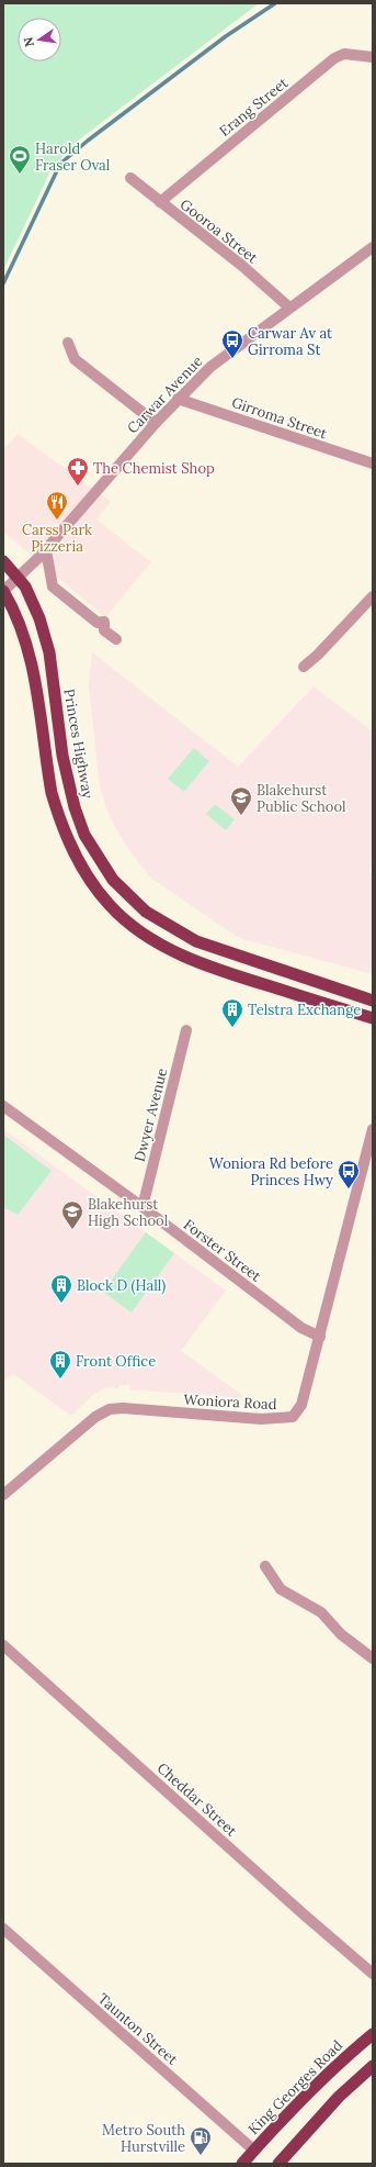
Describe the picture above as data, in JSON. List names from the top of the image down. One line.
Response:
{"streets":{"highway":["Princes Highway","King Georges Road"],"street":["Erang Street","Gooroa Street","Carwar Avenue","Girroma Street","Dwyer Avenue","Forster Street","Woniora Road","Cheddar Street","Taunton Street"]},"crossings":[["Erang Street","Gooroa Street"],["Gooroa Street","Carwar Avenue"],["Carwar Avenue","Girroma Street"],["Carwar Avenue","Princes Highway"],["Dwyer Avenue","Forster Street"],["Forster Street","Woniora Road"],["Taunton Street","King Georges Road"]],"places":{"sports":["Harold Fraser Oval"],"bus stop":["Carwar Av at Girroma St","Woniora Rd before Princes Hwy"],"pharmacy":["The Chemist Shop"],"restaurant":["Carss Park Pizzeria"],"school or university":["Blakehurst Public School","Blakehurst High School"],"building":["Telstra Exchange","Block D (Hall)","Front Office"],"fuel station":["Metro South Hurstville"]},"north":"left"}
